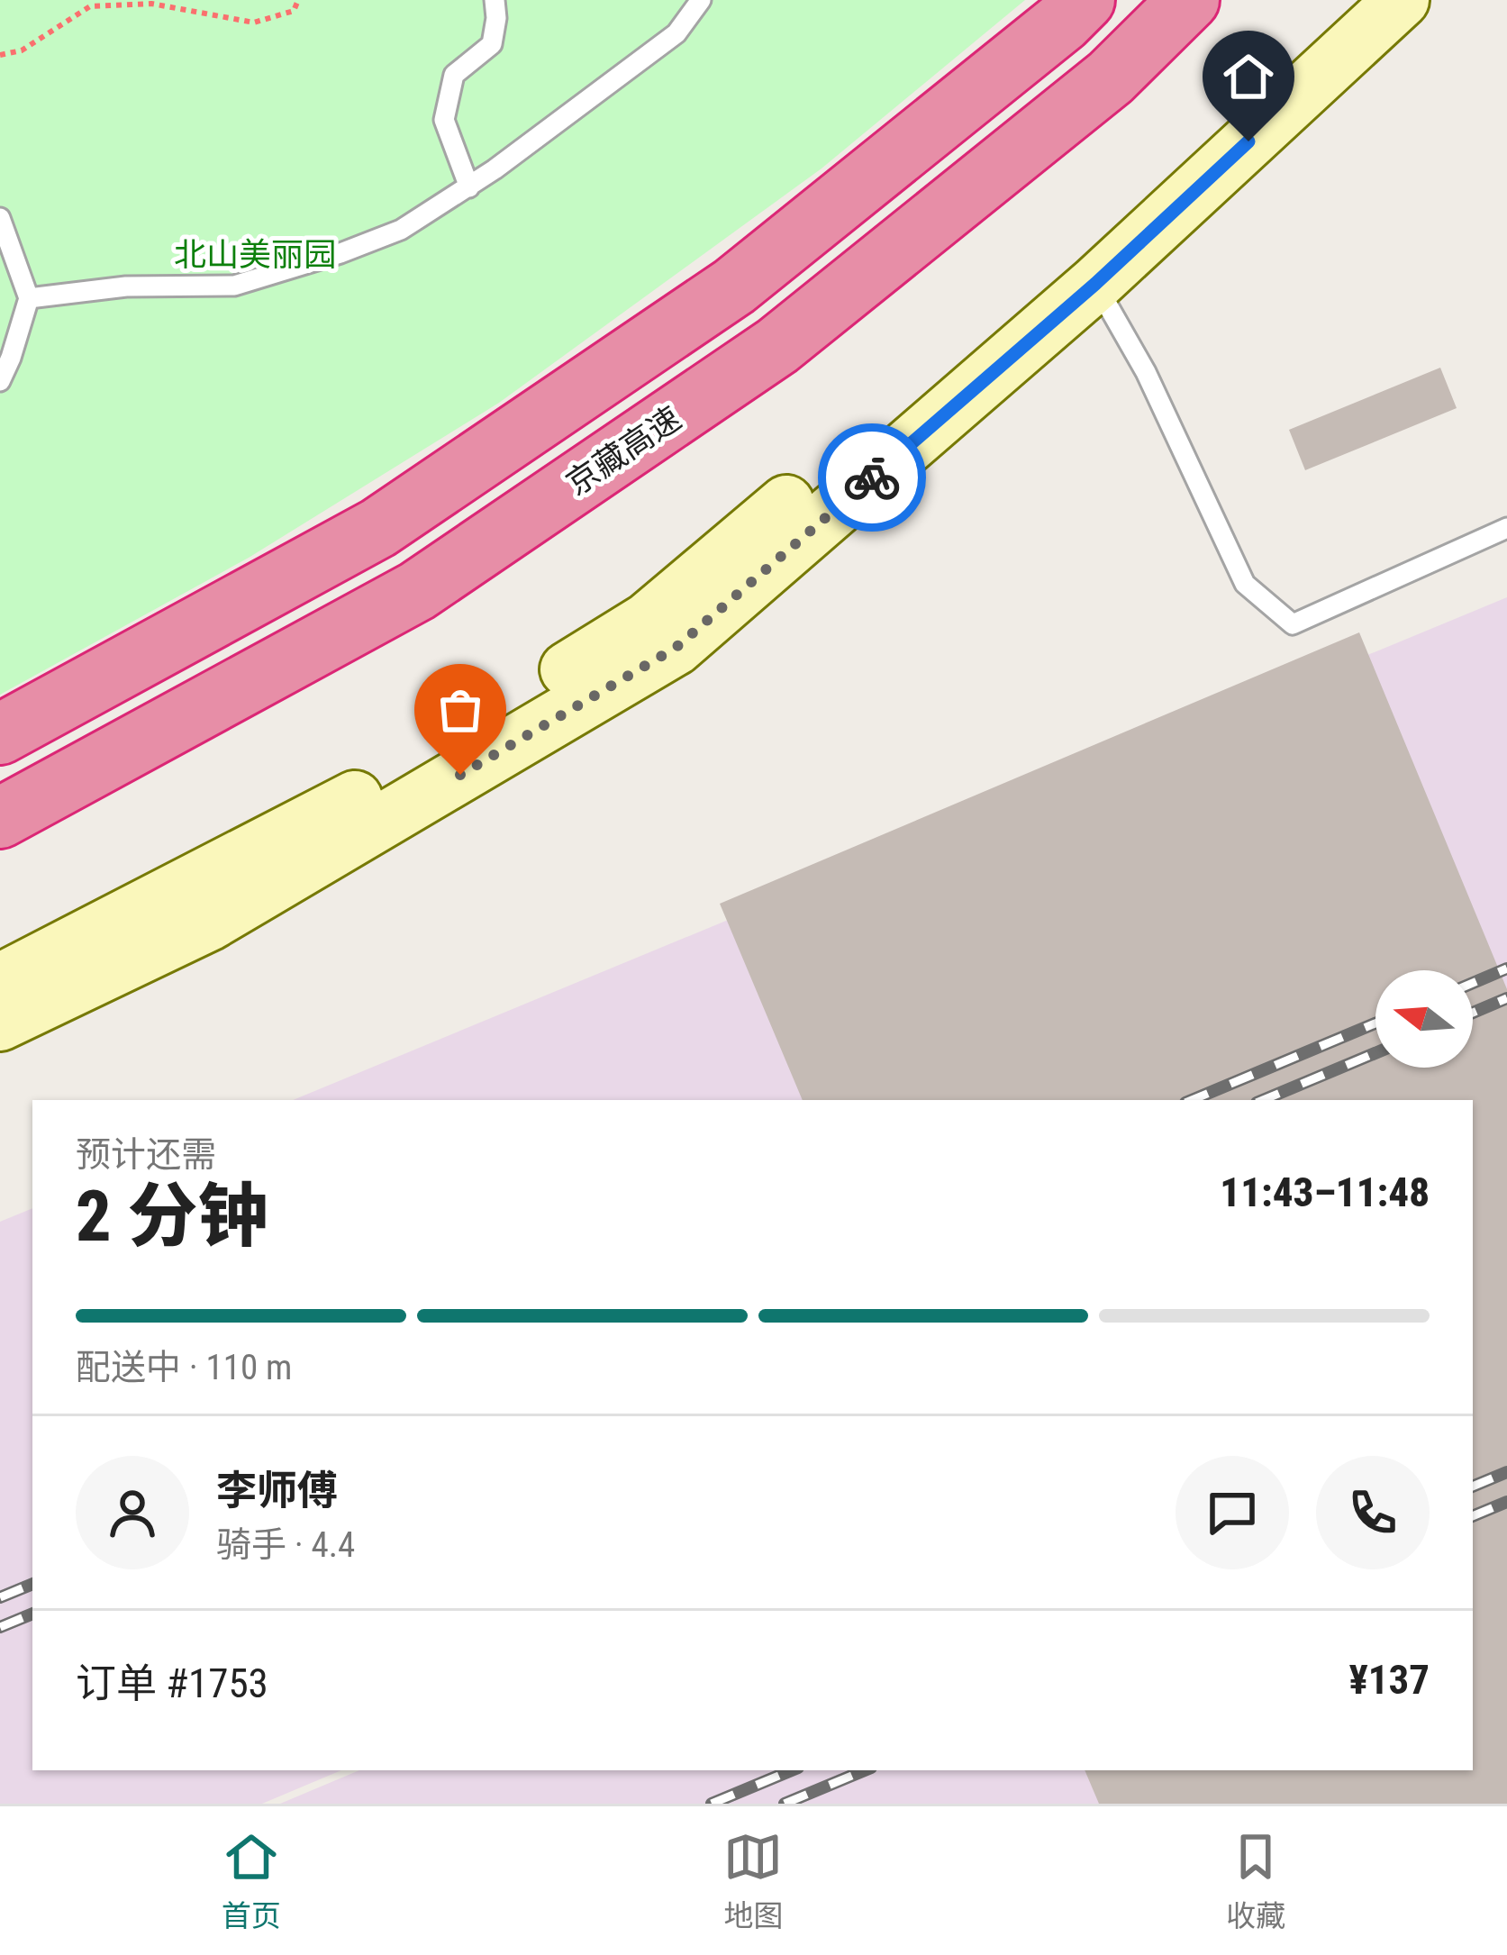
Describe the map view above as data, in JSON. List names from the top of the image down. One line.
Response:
{"streets":{"highway":["京藏高速"]},"parks":["北山美丽园"],"north":"left","page":{"heading":["2 分钟","预计还需","11:43–11:48"],"panel":["李师傅","骑手 · 4.4","订单 #1753","¥137"],"bar":"配送中 · 110 m","tabs":["首页","地图","收藏"]}}
